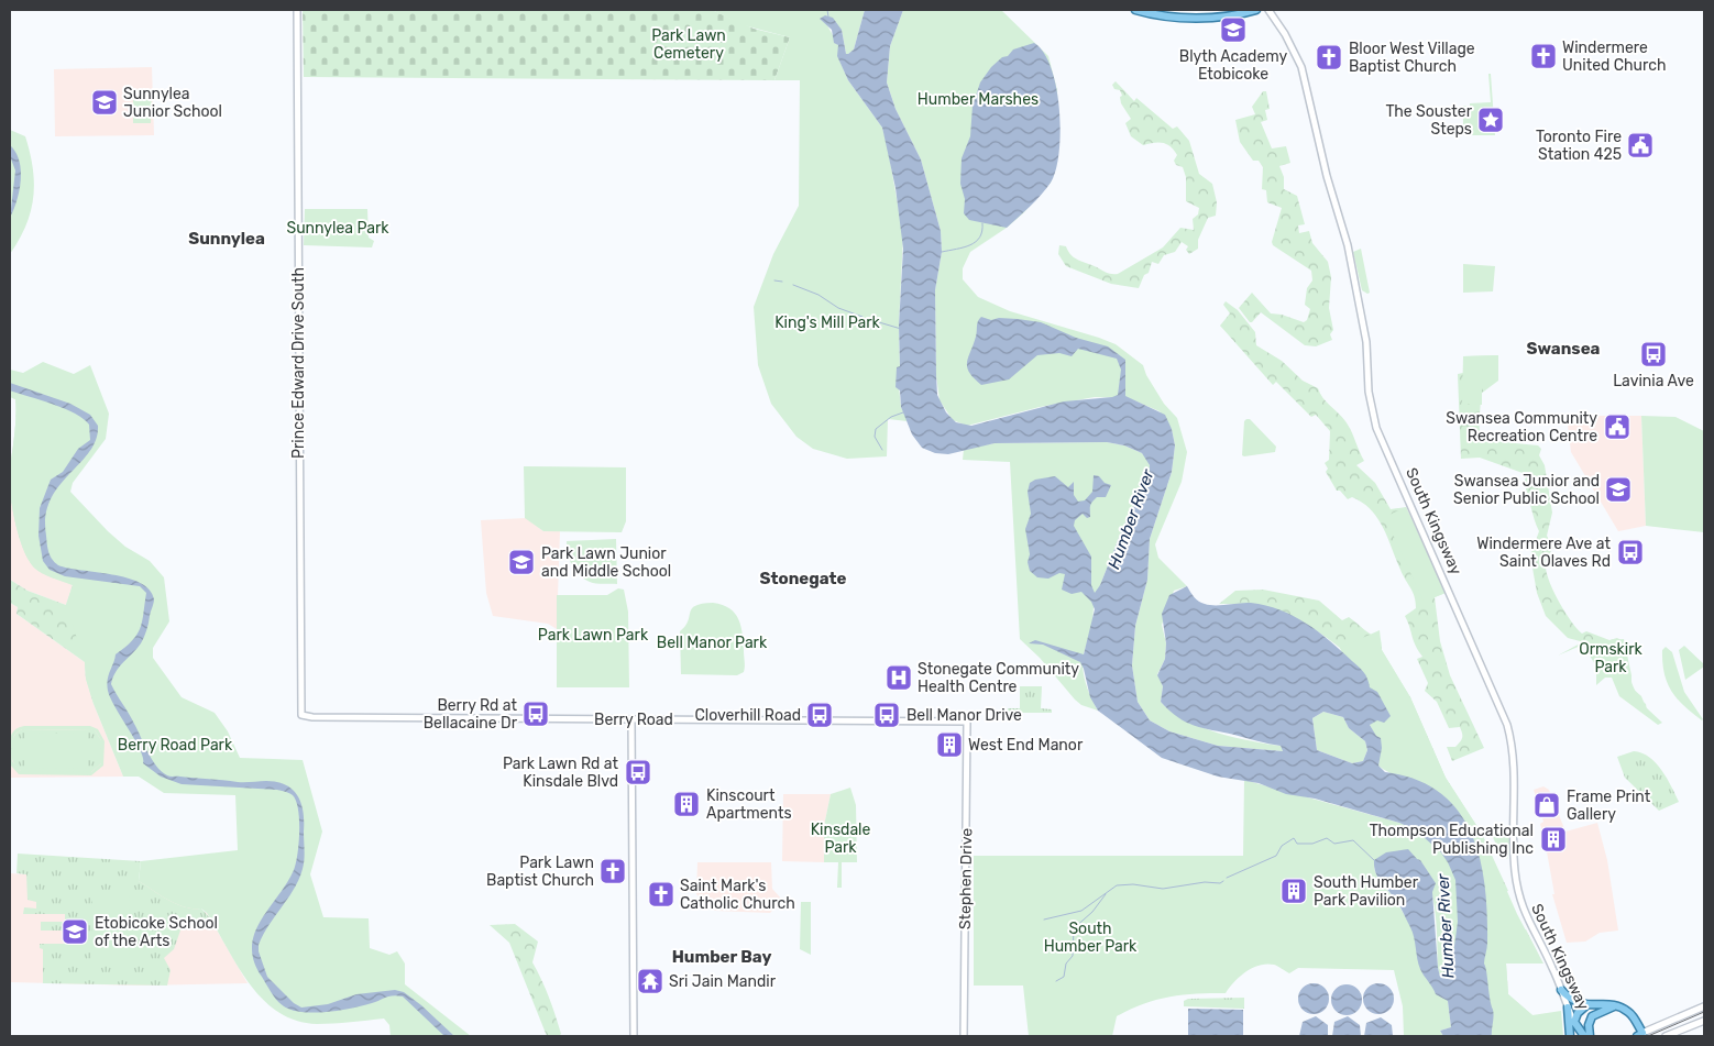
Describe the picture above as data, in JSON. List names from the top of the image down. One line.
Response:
{"streets":{"main road":["South Kingsway"],"street":["Prince Edward Drive South","Berry Road","Stephen Drive"]},"crossings":[["Prince Edward Drive South","Berry Road"],["Berry Road","Stephen Drive"]],"districts":["Sunnylea","Swansea","Stonegate","Humber Bay"],"water":["Humber River"],"parks":["Park Lawn Cemetery","Humber Marshes","Sunnylea Park","King's Mill Park","Park Lawn Park","Bell Manor Park","Ormskirk Park","Berry Road Park","Kinsdale Park","South Humber Park"],"places":{"school or university":["Blyth Academy Etobicoke","Sunnylea Junior School","Swansea Junior and Senior Public School","Park Lawn Junior and Middle School","Etobicoke School of the Arts"],"church":["Windermere United Church","Bloor West Village Baptist Church","Park Lawn Baptist Church","Saint Mark's Catholic Church"],"place":["The Souster Steps"],"public building":["Toronto Fire Station 425","Swansea Community Recreation Centre"],"bus stop":["Lavinia Ave","Windermere Ave at Saint Olaves Rd","Berry Rd at Bellacaine Dr","Cloverhill Road","Bell Manor Drive","Park Lawn Rd at Kinsdale Blvd"],"hospital":["Stonegate Community Health Centre"],"building":["West End Manor","Kinscourt Apartments","Thompson Educational Publishing Inc","South Humber Park Pavilion"],"shop":["Frame Print Gallery"],"temple":["Sri Jain Mandir"]}}
